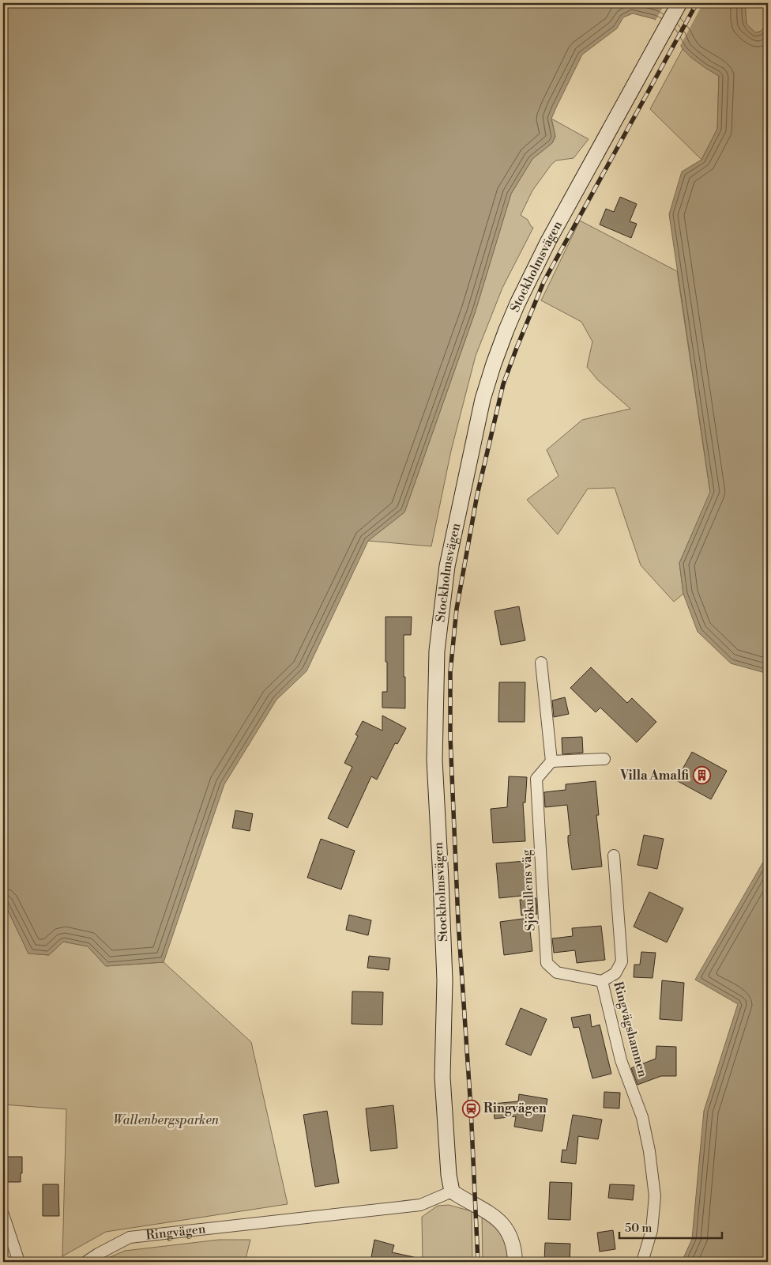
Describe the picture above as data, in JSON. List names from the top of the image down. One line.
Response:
{"streets":{"main road":["Stockholmsvägen"],"street":["Sjökullens väg","Ringvägshamnen","Ringvägen"]},"crossings":[["Stockholmsvägen","Ringvägen"],["Sjökullens väg","Ringvägshamnen"]],"parks":["Wallenbergsparken"],"places":{"building":["Villa Amalfi"],"station":["Ringvägen"]},"scale_bar":"50 m"}
